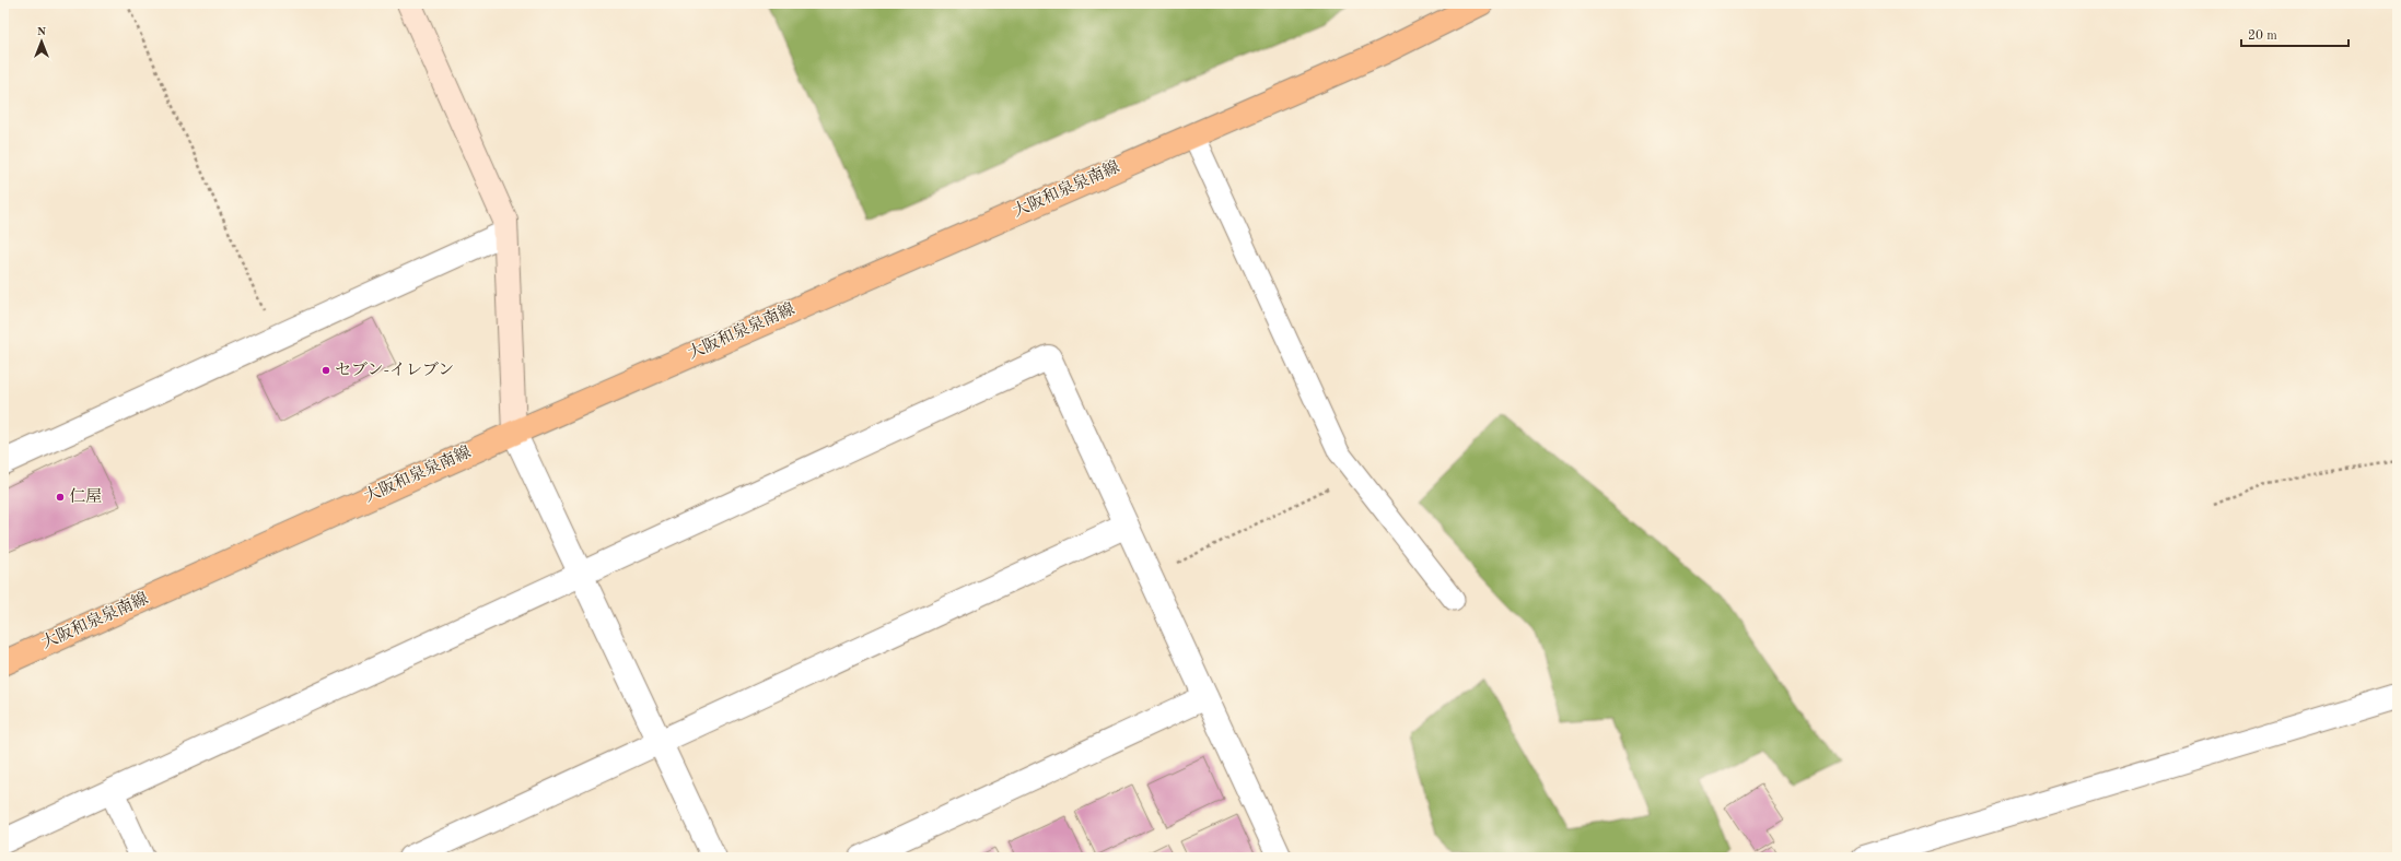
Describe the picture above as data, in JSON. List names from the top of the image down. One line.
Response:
{"streets":{"main road":["大阪和泉泉南線"]},"places":["セブン-イレブン","仁屋"],"scale_bar":"20 m","north":"top"}
